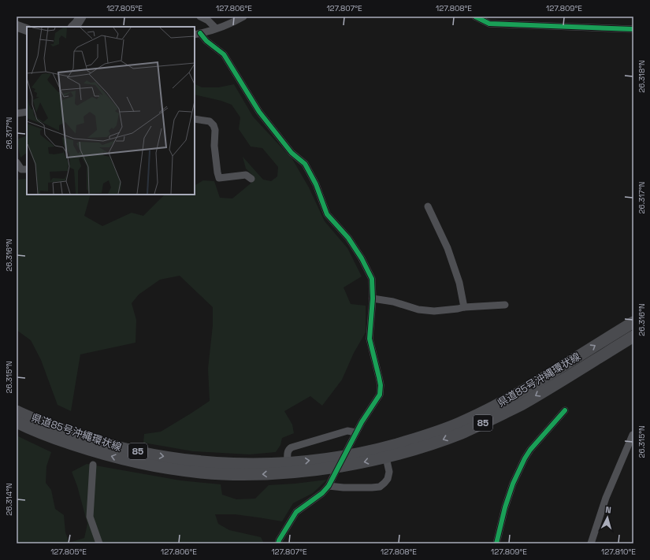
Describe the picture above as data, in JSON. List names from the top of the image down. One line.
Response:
{"streets":{"main road":["県道85号沖縄環状線","85"]},"north":"top","coordinates":["127.805°E","127.806°E","127.807°E","127.808°E","127.809°E","26.318°N","26.317°N","26.316°N","26.315°N","26.314°N","127.810°E"]}
